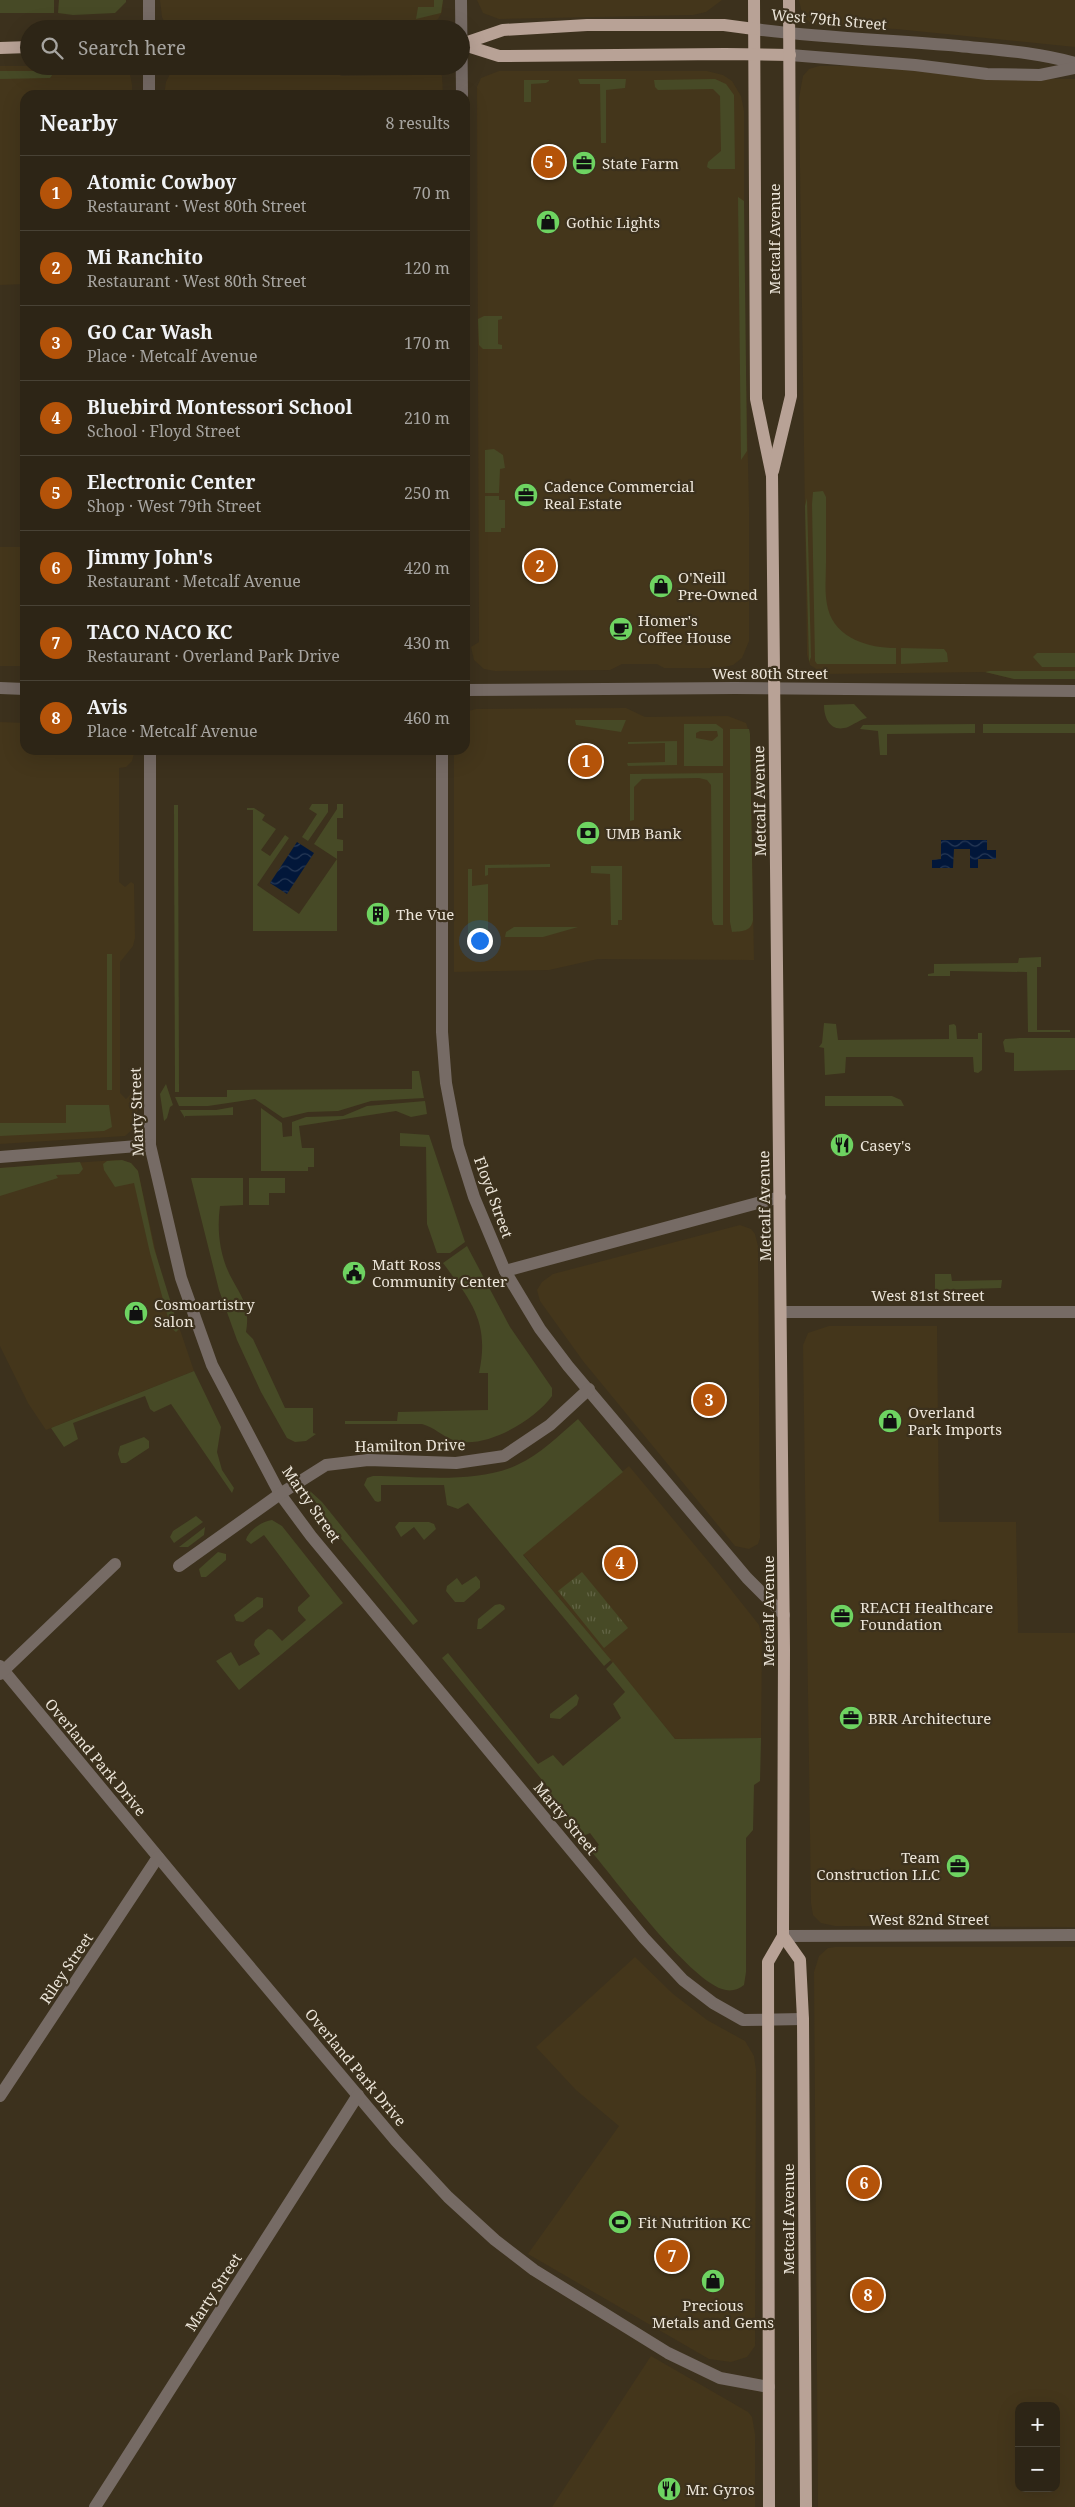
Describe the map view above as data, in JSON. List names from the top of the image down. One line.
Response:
{"streets":{"main road":["West 79th Street","Metcalf Avenue"],"street":["West 80th Street","Marty Street","Floyd Street","West 81st Street","Hamilton Drive","Overland Park Drive","West 82nd Street","Riley Street"]},"crossings":[["West 79th Street","Metcalf Avenue"],["Metcalf Avenue","West 80th Street"],["Metcalf Avenue","Marty Street"],["Metcalf Avenue","Floyd Street"],["Metcalf Avenue","West 81st Street"],["Metcalf Avenue","Overland Park Drive"],["Metcalf Avenue","West 82nd Street"],["Marty Street","Hamilton Drive"],["Marty Street","Overland Park Drive"],["Floyd Street","Hamilton Drive"],["Overland Park Drive","Riley Street"]],"places":{"office":["State Farm","Cadence Commercial Real Estate","REACH Healthcare Foundation","BRR Architecture","Team Construction LLC"],"shop":["Gothic Lights","O'Neill Pre-Owned","Cosmoartistry Salon","Overland Park Imports","Precious Metals and Gems"],"cafe":["Homer's Coffee House"],"bank":["UMB Bank"],"building":["The Vue"],"restaurant":["Casey's","Mr. Gyros"],"public building":["Matt Ross Community Center"],"sports":["Fit Nutrition KC"]},"page":{"search":"Search here","heading":["Nearby","8 results"],"pins":["5","2","1","3","4","6","7","8"],"list":[{"mark":"1","name":"Atomic Cowboy","note":"Restaurant · West 80th Street","value":"70 m"},{"mark":"2","name":"Mi Ranchito","note":"Restaurant · West 80th Street","value":"120 m"},{"mark":"3","name":"GO Car Wash","note":"Place · Metcalf Avenue","value":"170 m"},{"mark":"4","name":"Bluebird Montessori School","note":"School · Floyd Street","value":"210 m"},{"mark":"5","name":"Electronic Center","note":"Shop · West 79th Street","value":"250 m"},{"mark":"6","name":"Jimmy John's","note":"Restaurant · Metcalf Avenue","value":"420 m"},{"mark":"7","name":"TACO NACO KC","note":"Restaurant · Overland Park Drive","value":"430 m"},{"mark":"8","name":"Avis","note":"Place · Metcalf Avenue","value":"460 m"}],"map_buttons":["+","−"]}}
